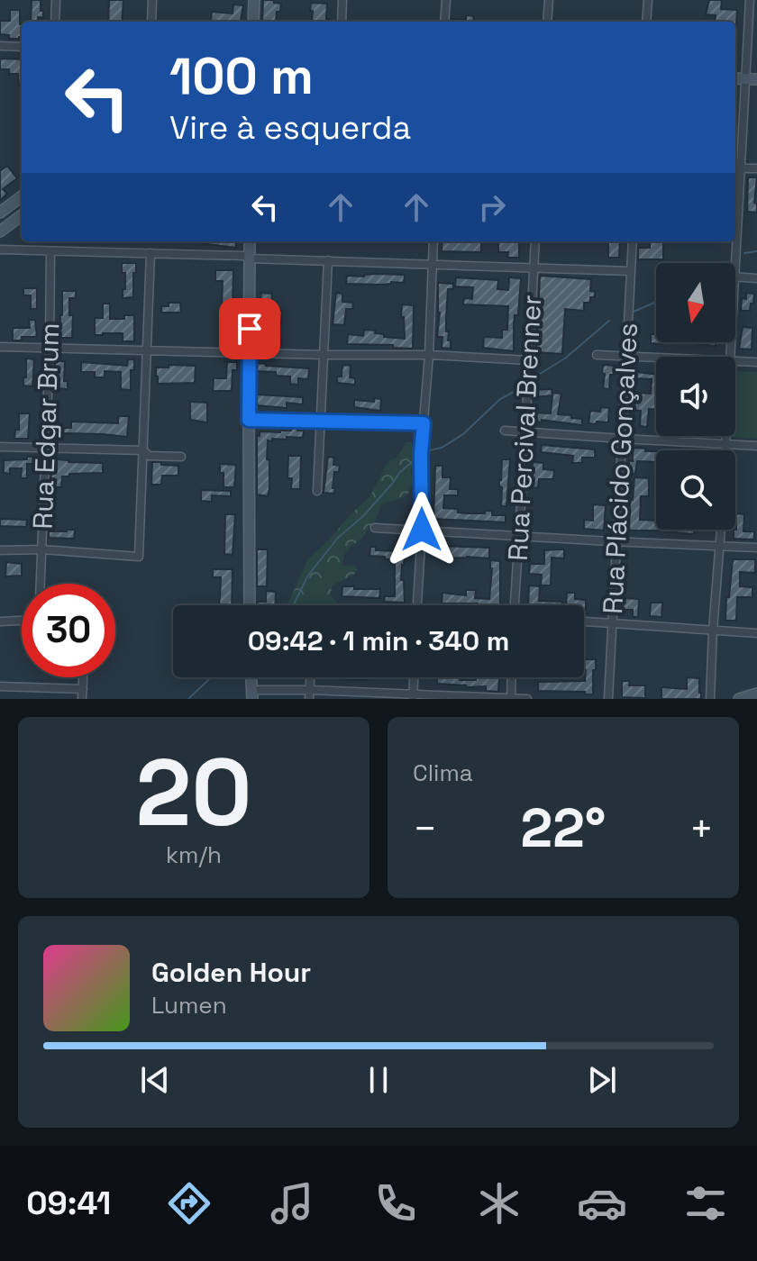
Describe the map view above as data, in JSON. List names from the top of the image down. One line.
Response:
{"streets":{"street":["Rua Edgar Brum","Rua Percival Brenner","Rua Plácido Gonçalves"]},"north":"bottom","page":{"turn":["100 m","Vire à esquerda"],"limit":"30","trip":"09:42 · 1 min · 340 m","tile":[["20","km/h"],"Clima"],"heat":["−","22°","+"],"song":["Golden Hour","Lumen"],"tabs":"09:41"}}
